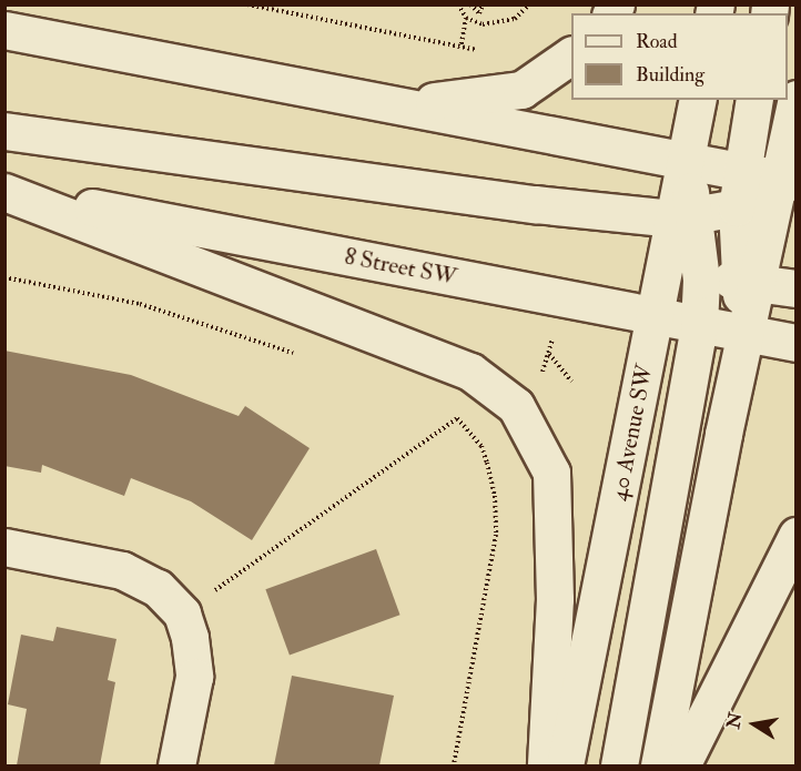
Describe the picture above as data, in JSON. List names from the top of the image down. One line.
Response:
{"streets":{"main road":["8 Street SW","40 Avenue SW"]},"crossings":[["8 Street SW","40 Avenue SW"]],"legend":["Road","Building"],"north":"left"}
